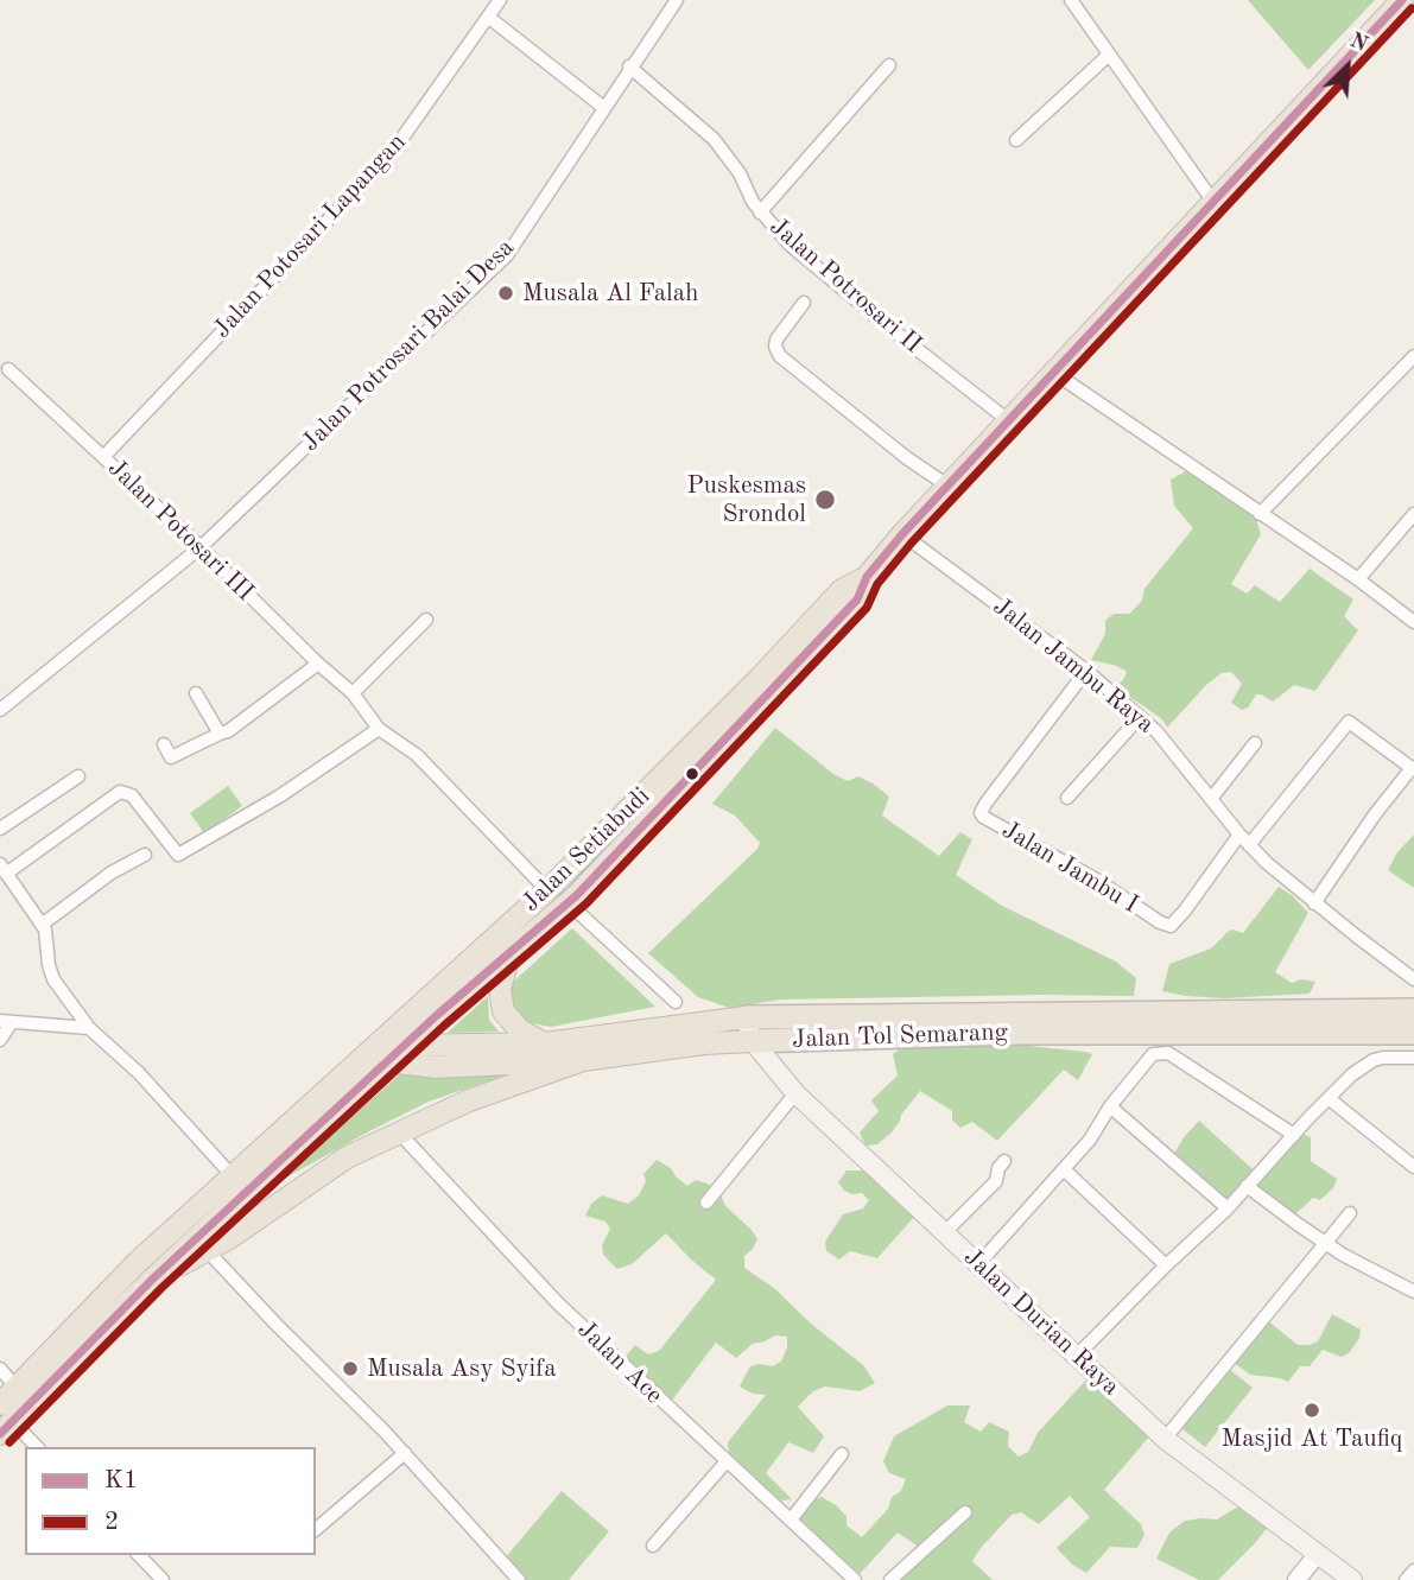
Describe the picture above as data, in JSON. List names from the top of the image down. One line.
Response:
{"streets":{"highway":["Jalan Setiabudi","Jalan Tol Semarang"],"main road":["Jalan Durian Raya"],"street":["Jalan Potosari Lapangan","Jalan Potrosari II","Jalan Potrosari Balai Desa","Jalan Potosari III","Jalan Jambu Raya","Jalan Jambu I","Jalan Ace"]},"crossings":[["Jalan Potosari Lapangan","Jalan Potosari III"],["Jalan Potrosari II","Jalan Potrosari Balai Desa"],["Jalan Potrosari II","Jalan Setiabudi"],["Jalan Potrosari Balai Desa","Jalan Potosari III"],["Jalan Potosari III","Jalan Setiabudi"],["Jalan Jambu Raya","Jalan Setiabudi"],["Jalan Jambu Raya","Jalan Jambu I"],["Jalan Setiabudi","Jalan Tol Semarang"],["Jalan Tol Semarang","Jalan Durian Raya"]],"places":["Musala Al Falah","Puskesmas Srondol","Musala Asy Syifa","Masjid At Taufiq"],"lines":["transit line K1","transit line 2"],"legend":["K1","2"],"north":"top right"}
